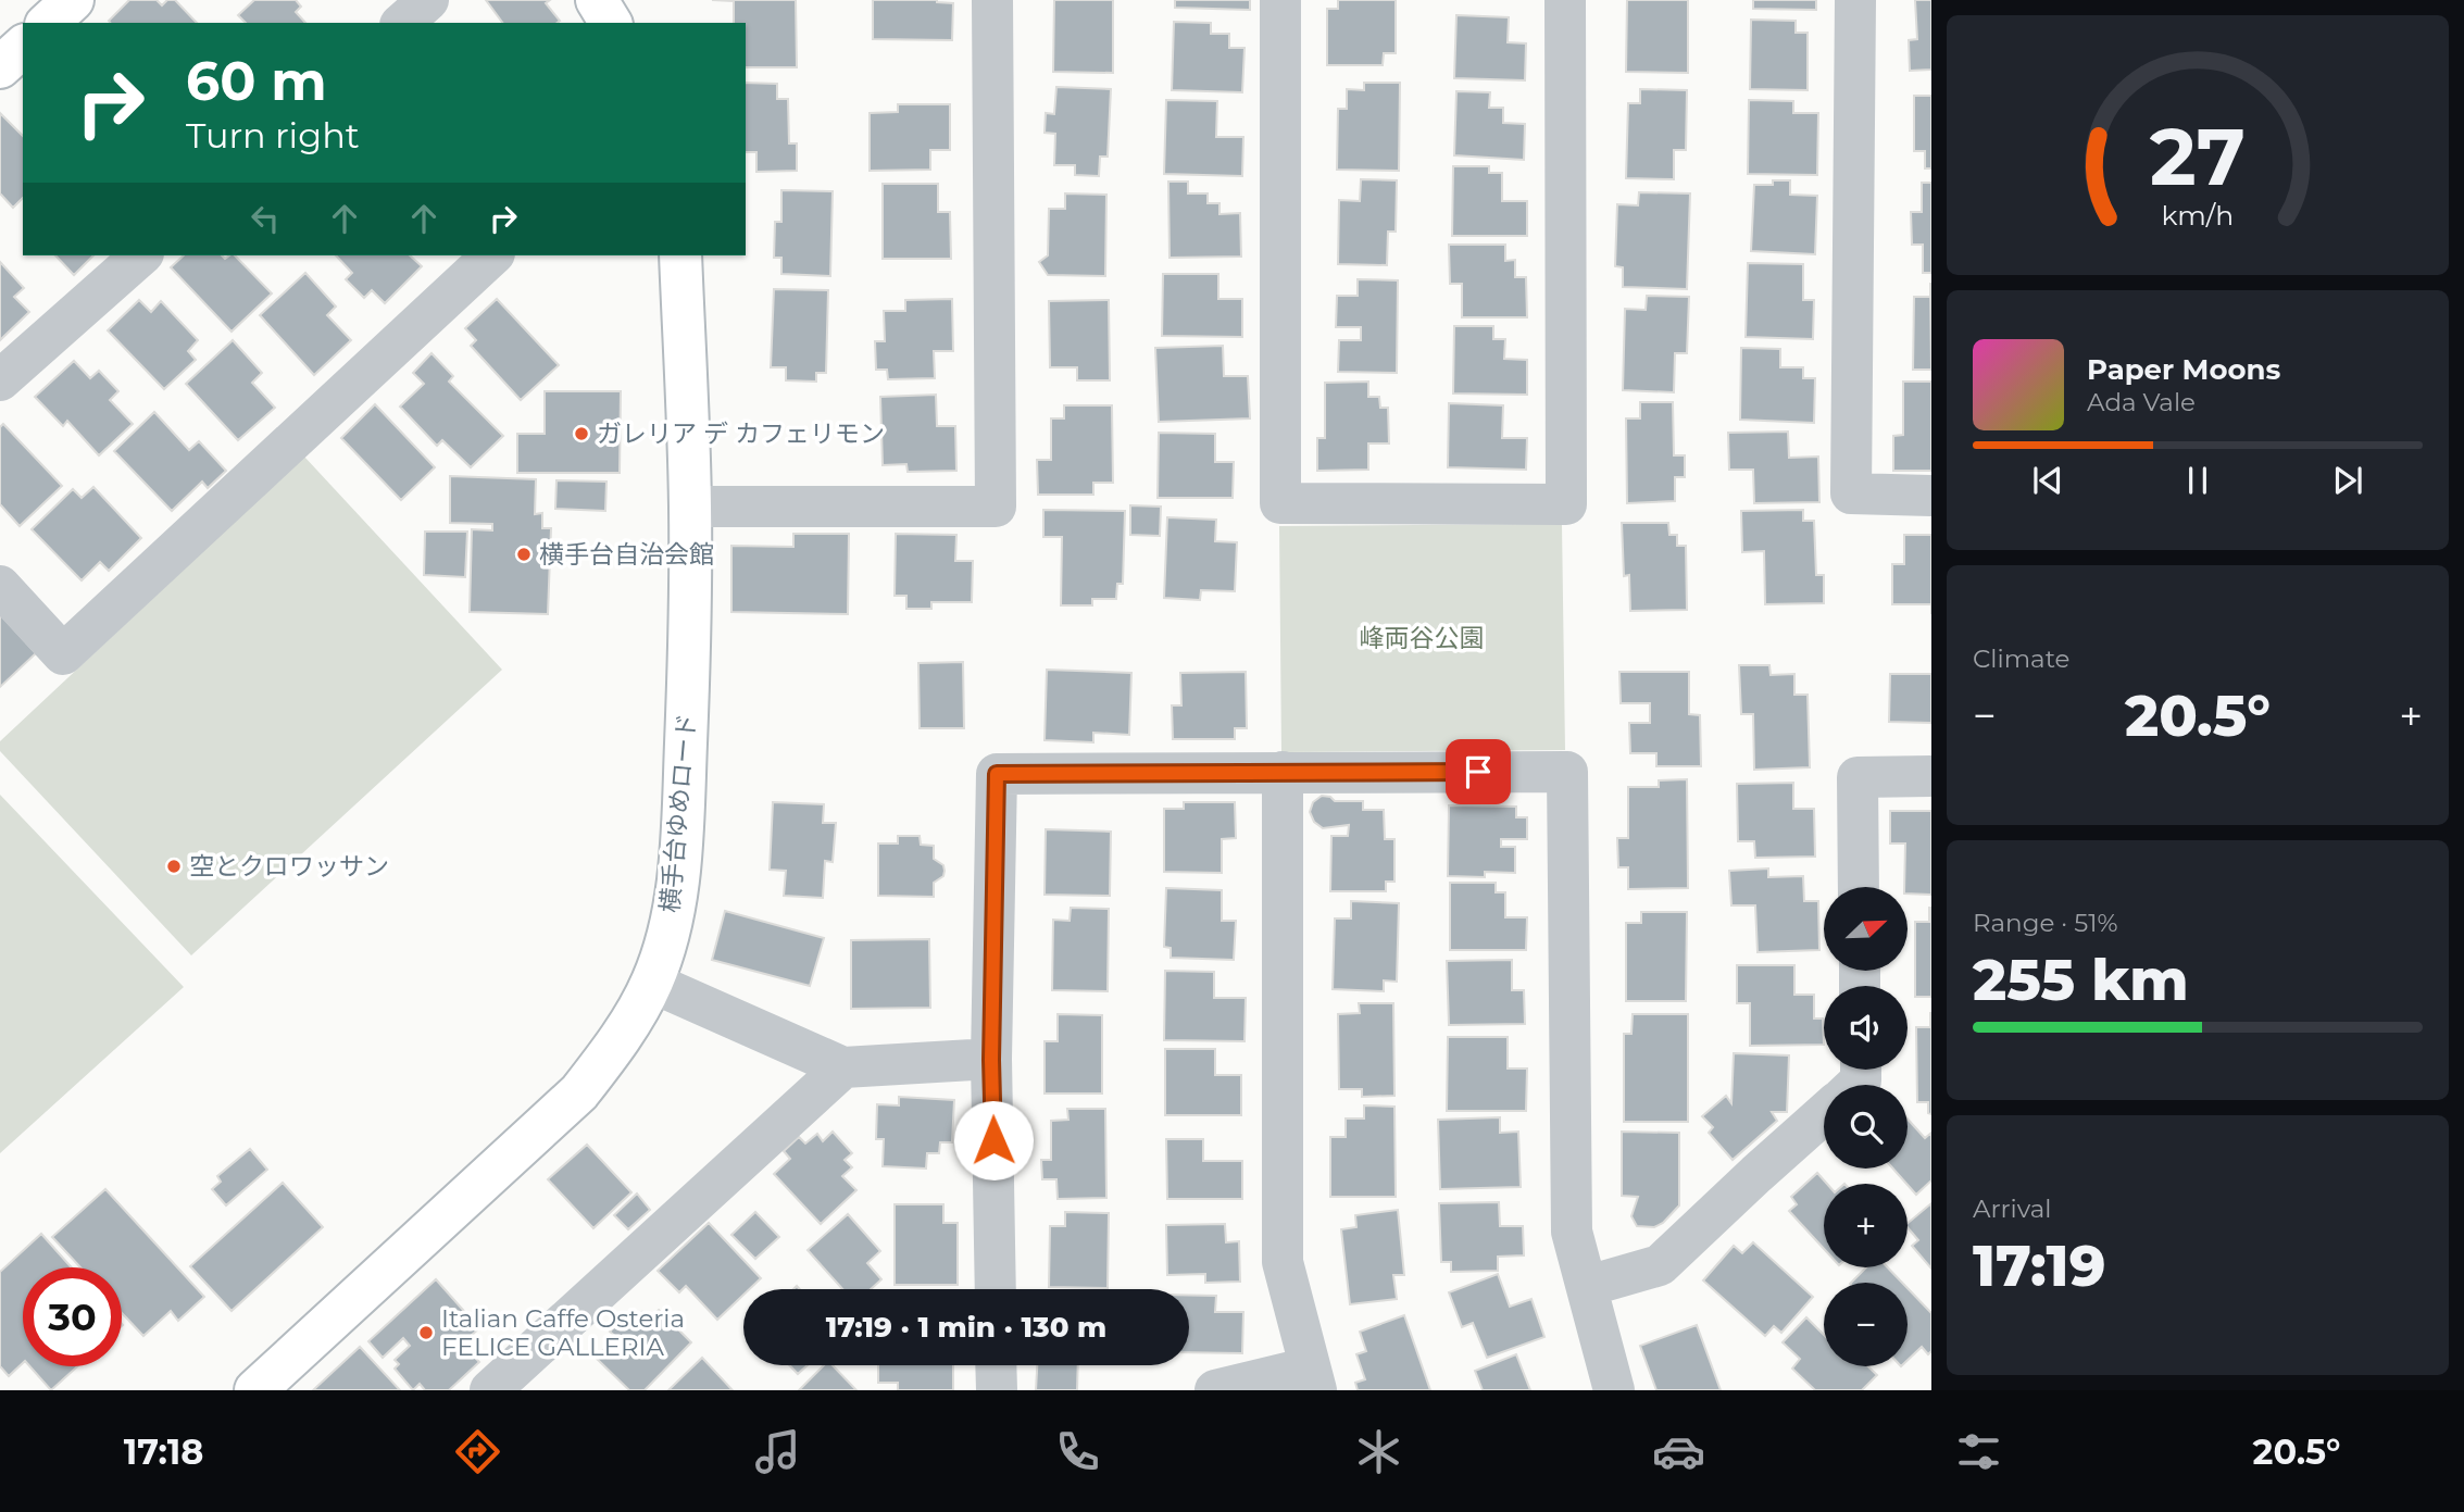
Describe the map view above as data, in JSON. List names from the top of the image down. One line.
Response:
{"streets":{"street":["横手台ゆめロード"]},"parks":["峰両谷公園"],"places":["ガレリア デ カフェリモン","横手台自治会館","空とクロワッサン","Italian Caffe Osteria FELICE GALLERIA"],"north":"top right","page":{"turn":["60 m","Turn right"],"song":["Paper Moons","Ada Vale"],"tile":["Climate",["Range · 51%","255 km"],["Arrival","17:19"]],"heat":["−","20.5°","+"],"map_buttons":["+","−"],"limit":"30","trip":"17:19 · 1 min · 130 m","tabs":["17:18","20.5°"],"gauge":["27","km/h"]}}
